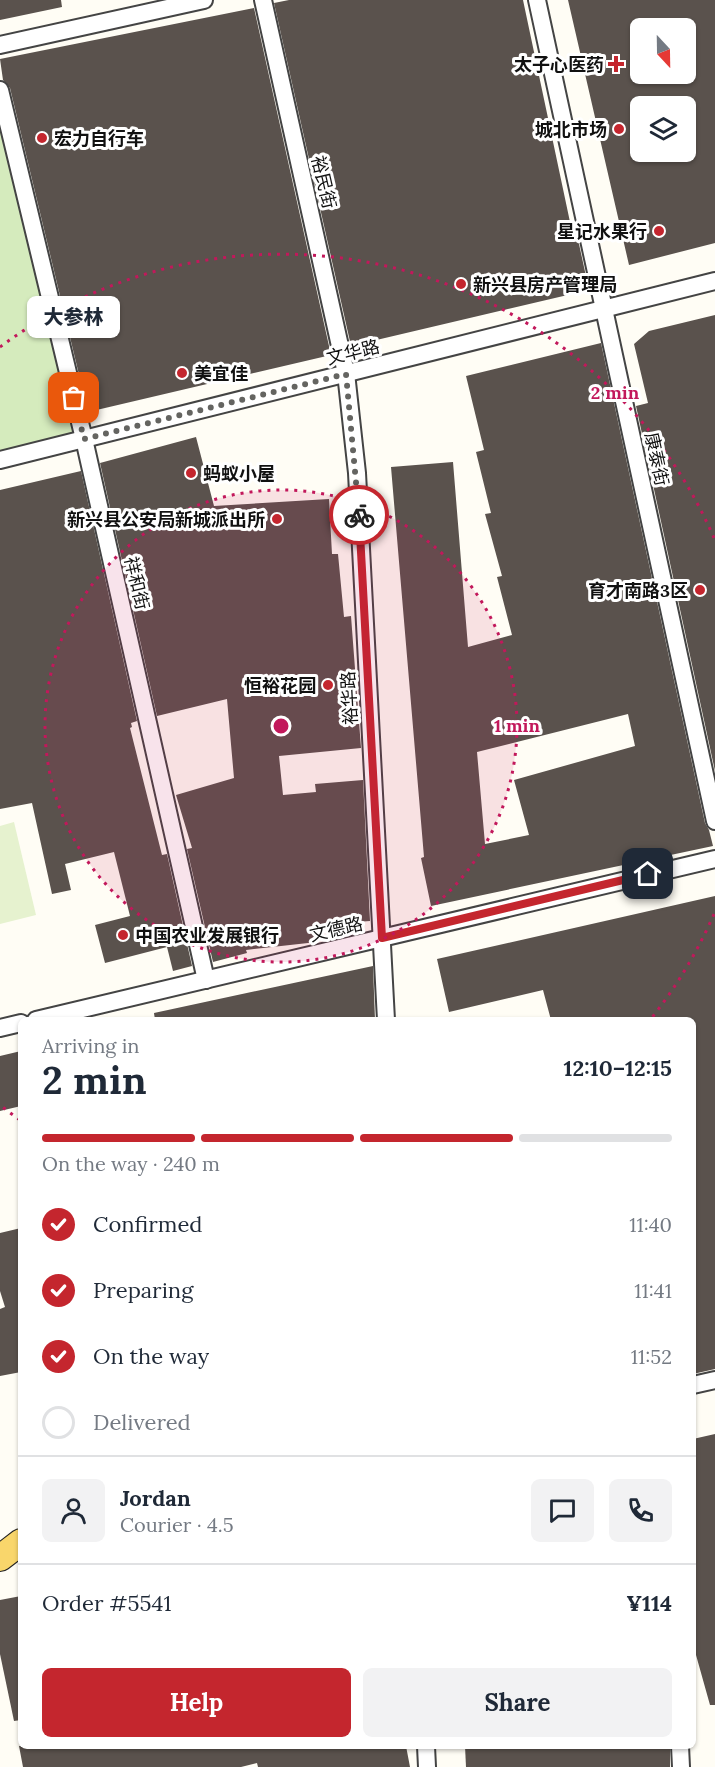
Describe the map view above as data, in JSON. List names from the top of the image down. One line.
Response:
{"streets":{"street":["裕民街","文华路","康泰街","祥和街","裕华路","文德路"]},"crossings":[["裕民街","文华路"],["裕民街","裕华路"],["文华路","康泰街"],["文华路","祥和街"],["文华路","裕华路"],["祥和街","文德路"],["裕华路","文德路"]],"places":{"health":["太子心医药"],"other":["城北市场","宏力自行车","星记水果行","新兴县房产管理局","美宜佳","大参林","蚂蚁小屋","新兴县公安局新城派出所","育才南路3区","恒裕花园","中国农业发展银行"]},"north":"bottom","page":{"bubble":"大参林","heading":["2 min","Arriving in","12:10–12:15"],"panel":["Jordan","Courier · 4.5","Order #5541","¥114"],"bar":"On the way · 240 m","list":[["Confirmed","11:40"],["Preparing","11:41"],["On the way","11:52"],"Delivered"],"buttons":["Help","Share"]},"rings":["2 min","1 min"]}
